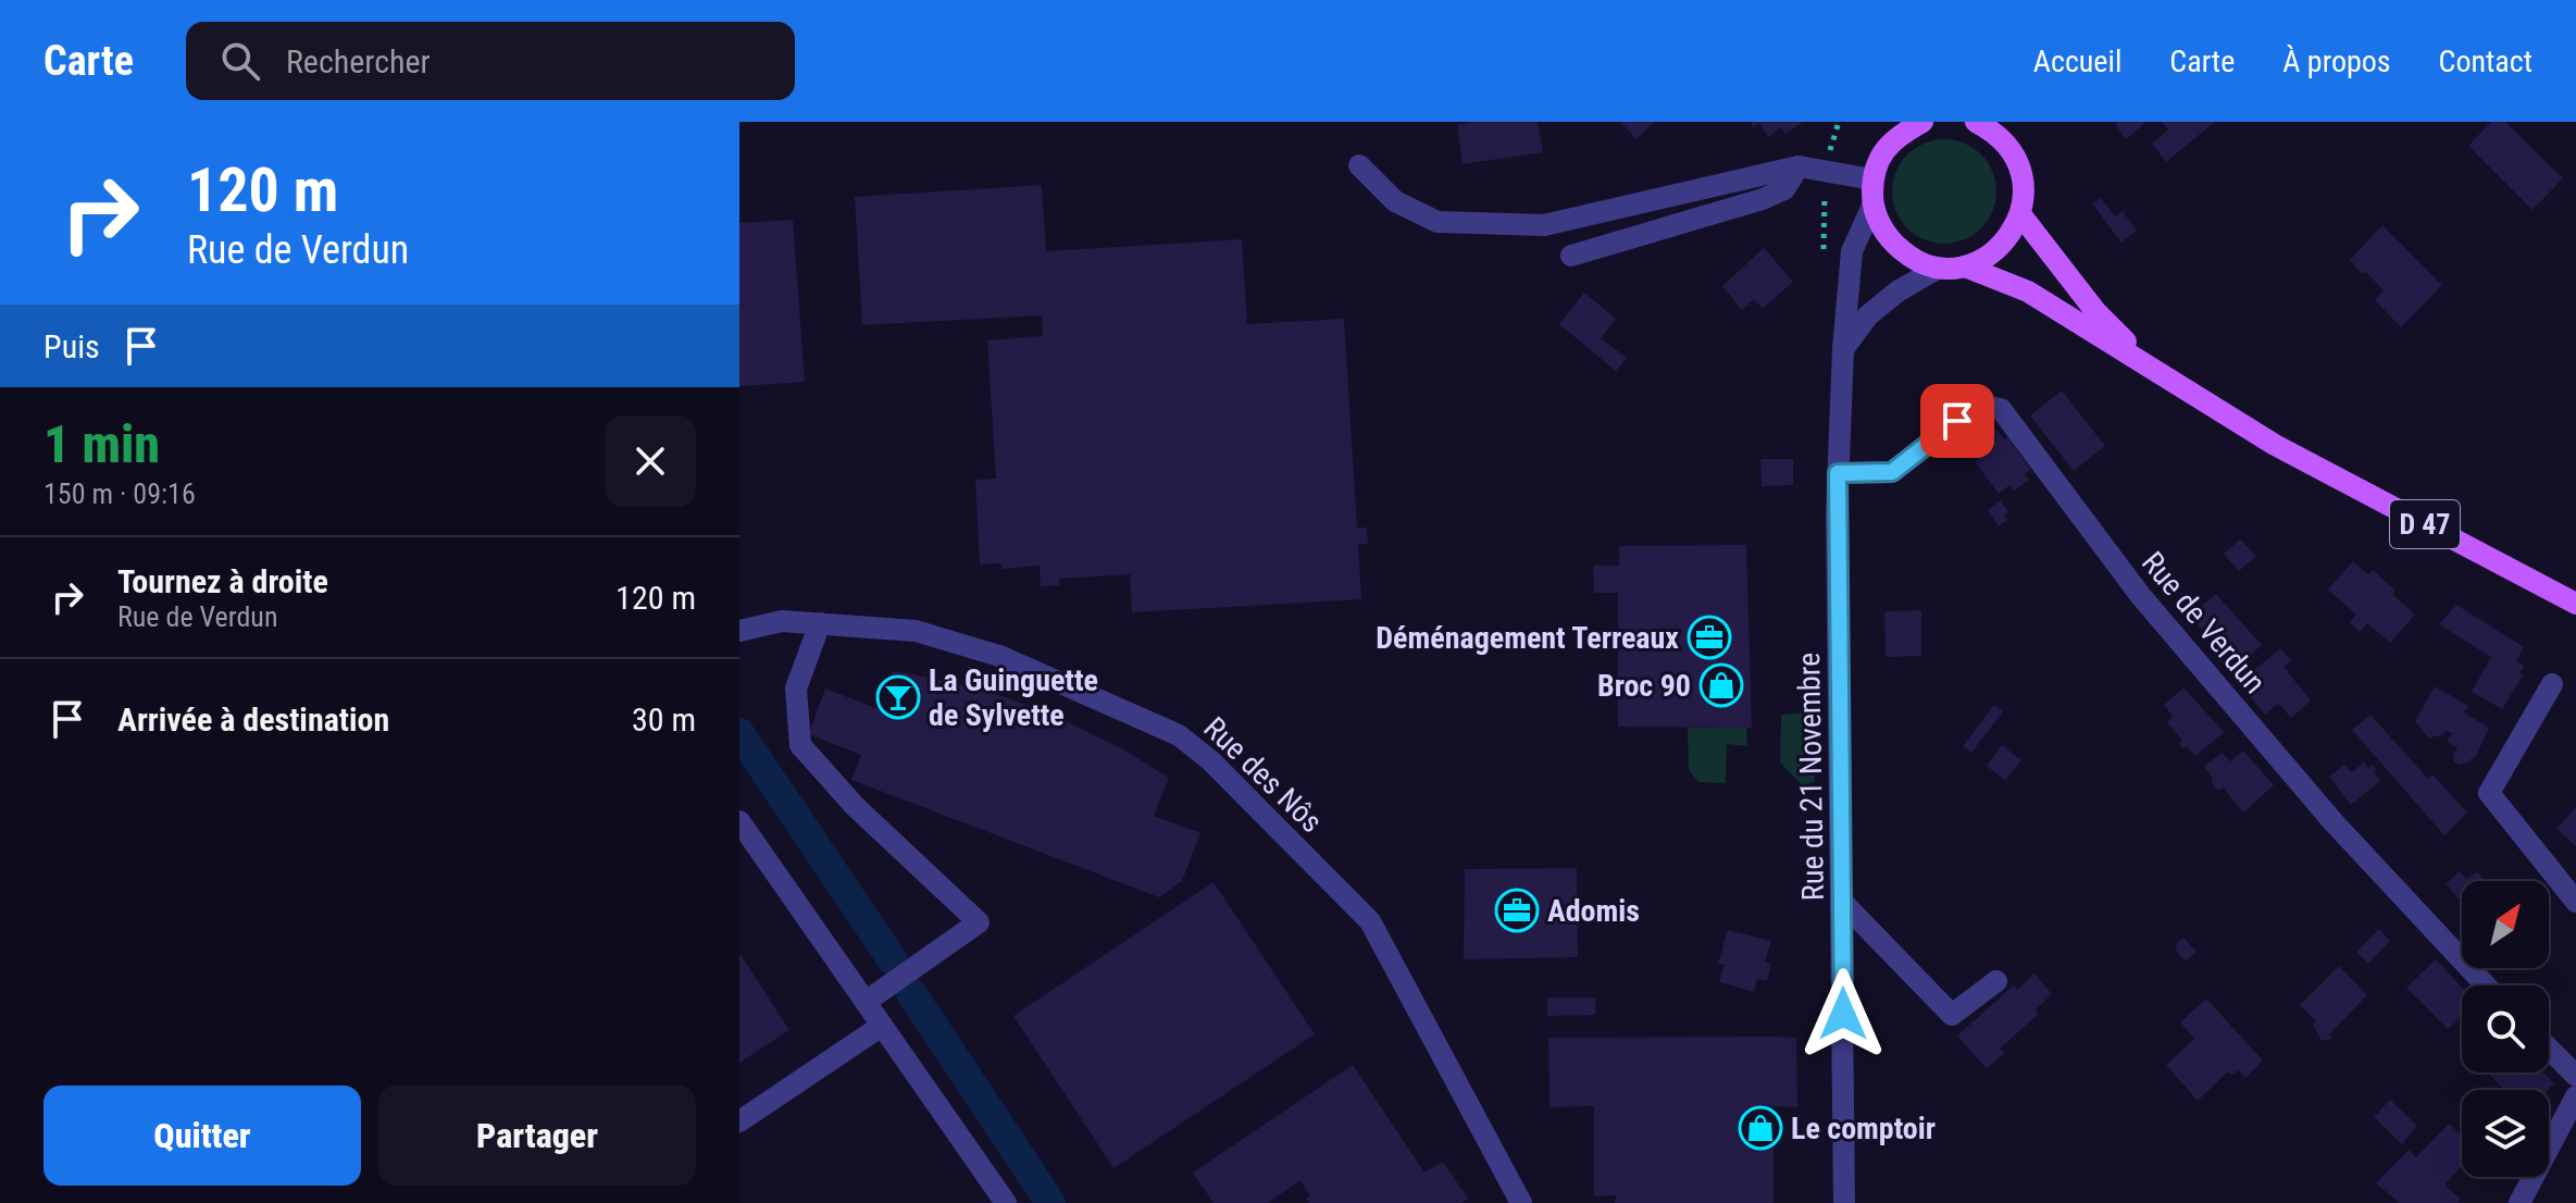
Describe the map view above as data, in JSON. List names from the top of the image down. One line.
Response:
{"streets":{"main road":["D 47"],"street":["Rue de Verdun","Rue des Nôs","Rue du 21 Novembre"]},"crossings":[["Rue de Verdun","Rue du 21 Novembre"]],"places":{"office":["Déménagement Terreaux","Adomis"],"shop":["Broc 90","Le comptoir"],"bar":["La Guinguette de Sylvette"]},"north":"top right","page":{"header":"Carte","search":"Rechercher","nav":["Accueil","Carte","À propos","Contact"],"turn":["120 m","Rue de Verdun"],"then":"Puis","heading":["1 min","150 m · 09:16"],"list":[{"name":"Tournez à droite","note":"Rue de Verdun","value":"120 m"},{"name":"Arrivée à destination","value":"30 m"}],"buttons":["Quitter","Partager"]}}
